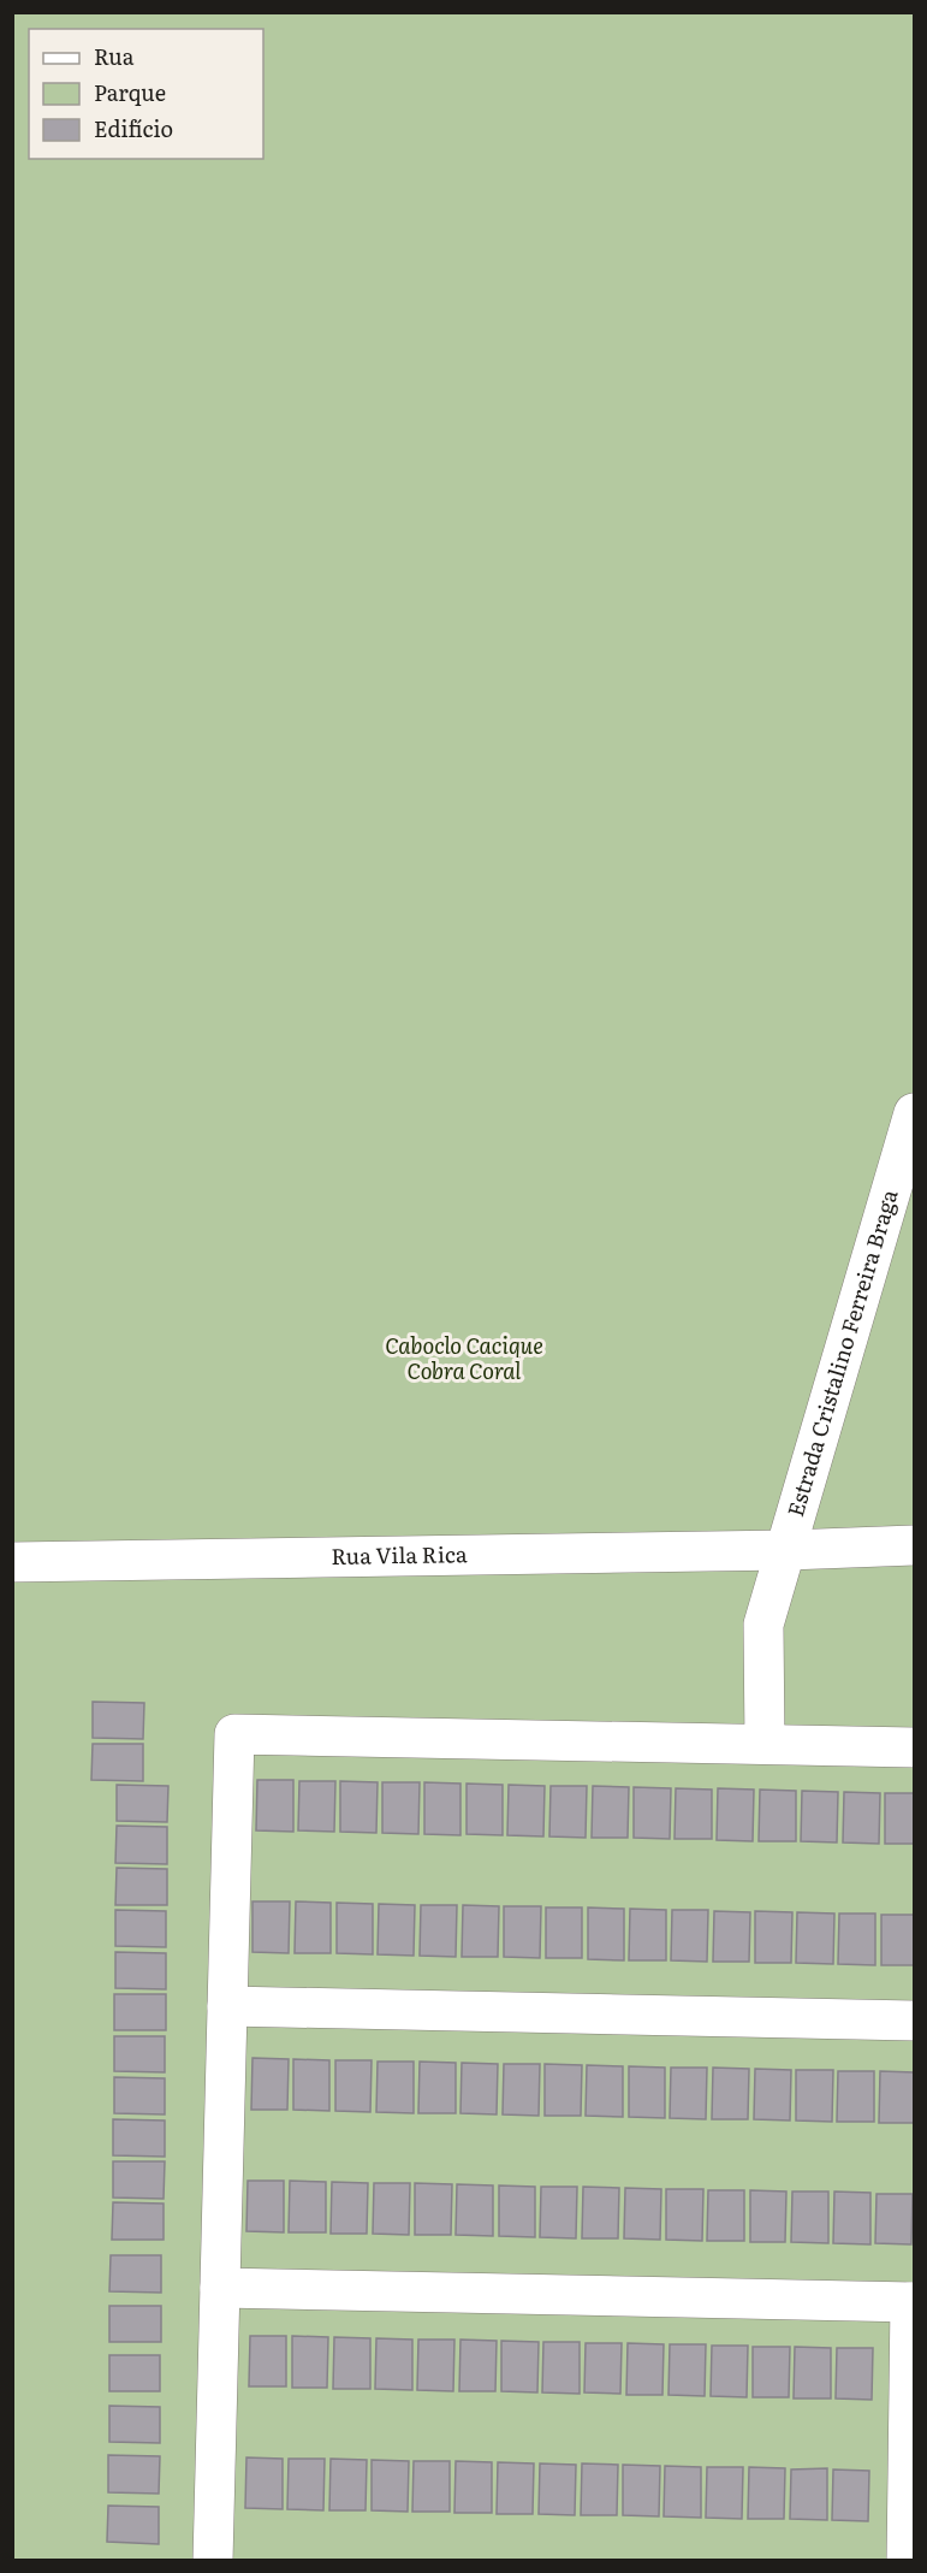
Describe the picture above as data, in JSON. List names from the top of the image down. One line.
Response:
{"streets":{"street":["Estrada Cristalino Ferreira Braga","Rua Vila Rica"]},"crossings":[["Estrada Cristalino Ferreira Braga","Rua Vila Rica"]],"parks":["Caboclo Cacique Cobra Coral"],"legend":["Rua","Parque","Edifício"]}
